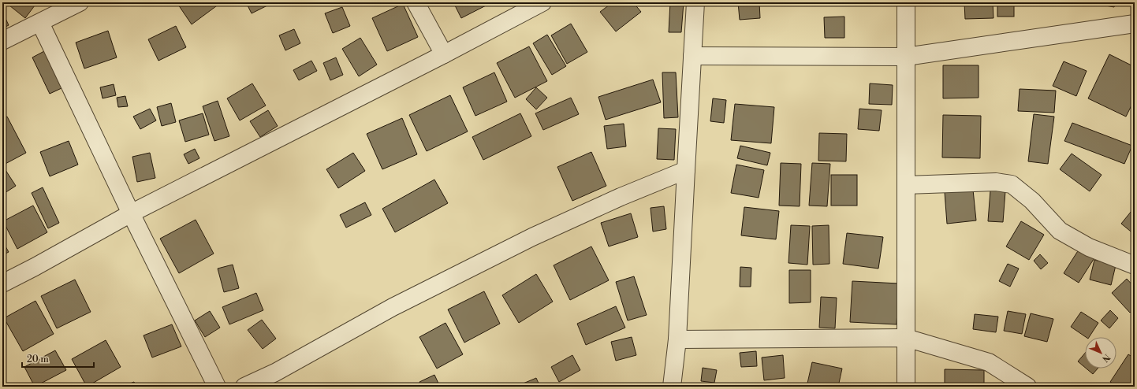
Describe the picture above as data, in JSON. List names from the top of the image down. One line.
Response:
{"scale_bar":"20 m","north":"bottom right"}
